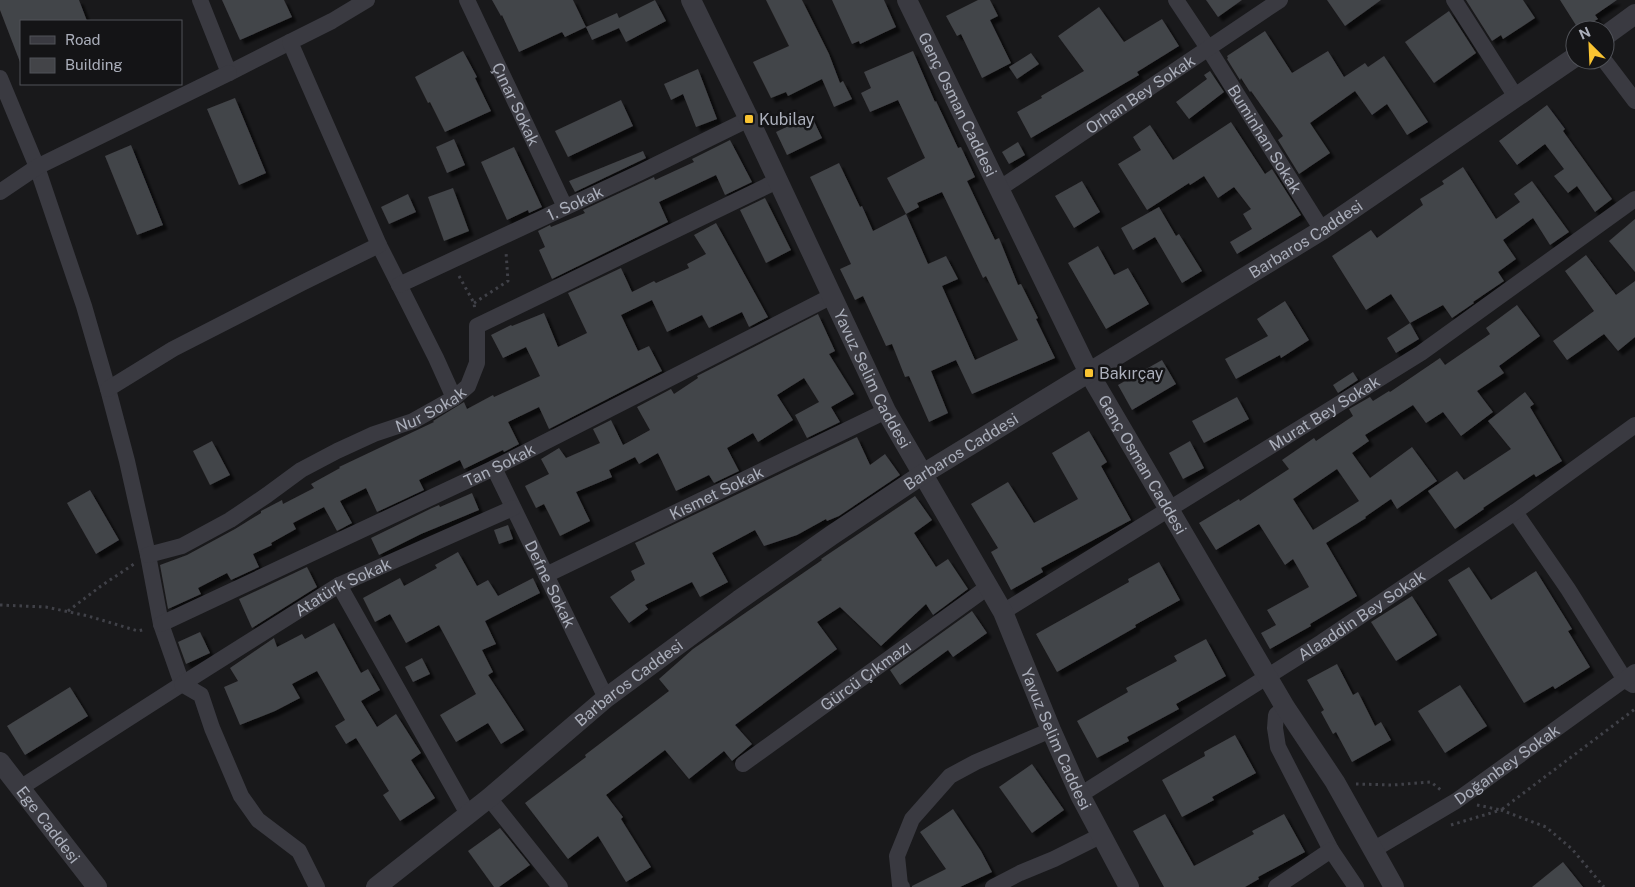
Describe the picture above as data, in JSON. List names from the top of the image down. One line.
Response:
{"streets":{"street":["Orhan Bey Sokak","Çınar Sokak","Genç Osman Caddesi","Buminhan Sokak","1. Sokak","Barbaros Caddesi","Yavuz Selim Caddesi","Nur Sokak","Murat Bey Sokak","Tan Sokak","Kısmet Sokak","Defne Sokak","Atatürk Sokak","Alaaddin Bey Sokak","Gürcü Çıkmazı","Doğanbey Sokak","Ege Caddesi"]},"crossings":[["Orhan Bey Sokak","Genç Osman Caddesi"],["Orhan Bey Sokak","Buminhan Sokak"],["Çınar Sokak","1. Sokak"],["Genç Osman Caddesi","Barbaros Caddesi"],["Genç Osman Caddesi","Murat Bey Sokak"],["Genç Osman Caddesi","Alaaddin Bey Sokak"],["Genç Osman Caddesi","Doğanbey Sokak"],["Buminhan Sokak","Barbaros Caddesi"],["1. Sokak","Yavuz Selim Caddesi"],["Barbaros Caddesi","Yavuz Selim Caddesi"],["Barbaros Caddesi","Defne Sokak"],["Yavuz Selim Caddesi","Murat Bey Sokak"],["Yavuz Selim Caddesi","Tan Sokak"],["Yavuz Selim Caddesi","Kısmet Sokak"],["Yavuz Selim Caddesi","Alaaddin Bey Sokak"],["Yavuz Selim Caddesi","Gürcü Çıkmazı"],["Tan Sokak","Defne Sokak"],["Kısmet Sokak","Defne Sokak"],["Defne Sokak","Atatürk Sokak"],["Atatürk Sokak","Ege Caddesi"]],"places":{"transit":["Kubilay","Bakırçay"]},"legend":["Road","Building"],"north":"top left"}
